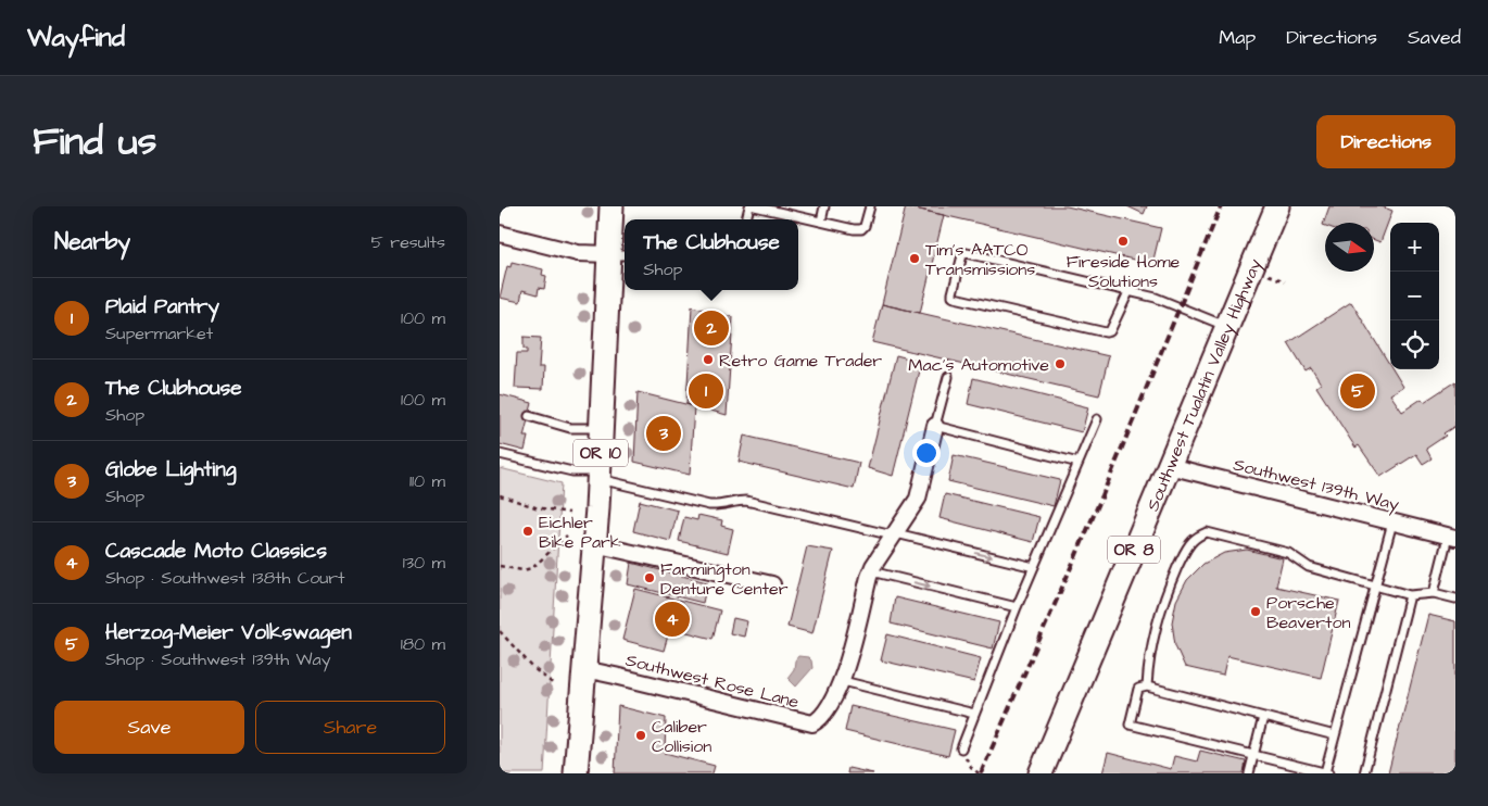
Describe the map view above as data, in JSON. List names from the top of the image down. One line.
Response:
{"streets":{"main road":["Southwest Tualatin Valley Highway","OR 10","OR 8"],"street":["Southwest 139th Way","Southwest Rose Lane"]},"crossings":[["Southwest Tualatin Valley Highway","Southwest 139th Way"],["OR 10","Southwest Rose Lane"]],"places":["Fireside Home Solutions","Tim's AATCO Transmissions","Retro Game Trader","Mac's Automotive","Eichler Bike Park","Farmington Denture Center","Porsche Beaverton","Caliber Collision"],"north":"right","page":{"header":"Wayfind","nav":["Map","Directions","Saved"],"title":"Find us","buttons":["Directions",["Save","Share"]],"heading":["Nearby","5 results"],"popup":["The Clubhouse","Shop"],"map_buttons":["+","−"],"list":[{"mark":"1","name":"Plaid Pantry","note":"Supermarket","value":"100 m"},{"mark":"2","name":"The Clubhouse","note":"Shop","value":"100 m"},{"mark":"3","name":"Globe Lighting","note":"Shop","value":"110 m"},{"mark":"4","name":"Cascade Moto Classics","note":"Shop · Southwest 138th Court","value":"130 m"},{"mark":"5","name":"Herzog-Meier Volkswagen","note":"Shop · Southwest 139th Way","value":"180 m"}],"pins":["2","1","5","3","4"]}}
